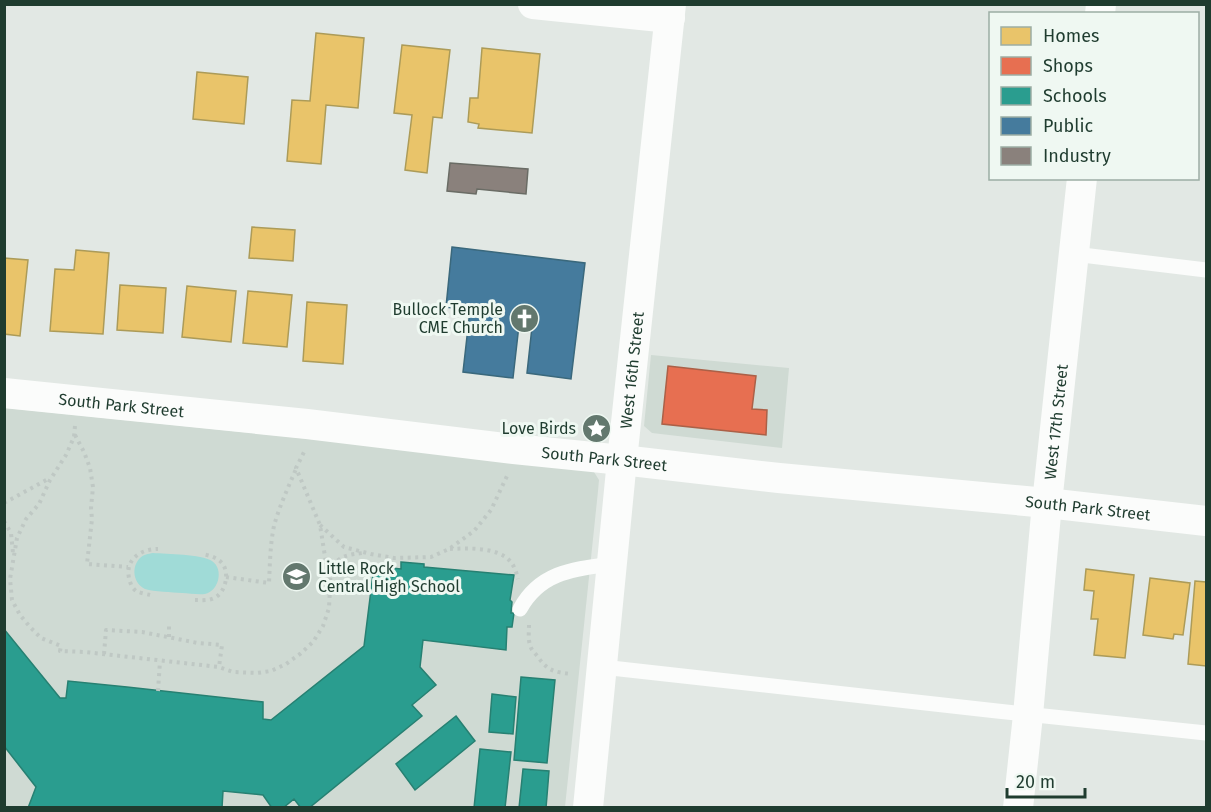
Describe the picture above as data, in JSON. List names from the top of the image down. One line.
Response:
{"streets":{"street":["West 16th Street","South Park Street","West 17th Street"]},"crossings":[["West 16th Street","South Park Street"],["South Park Street","West 17th Street"]],"places":{"church":["Bullock Temple CME Church"],"place":["Love Birds"],"school or university":["Little Rock Central High School"]},"legend":["Homes","Shops","Schools","Public","Industry"],"scale_bar":"20 m"}
